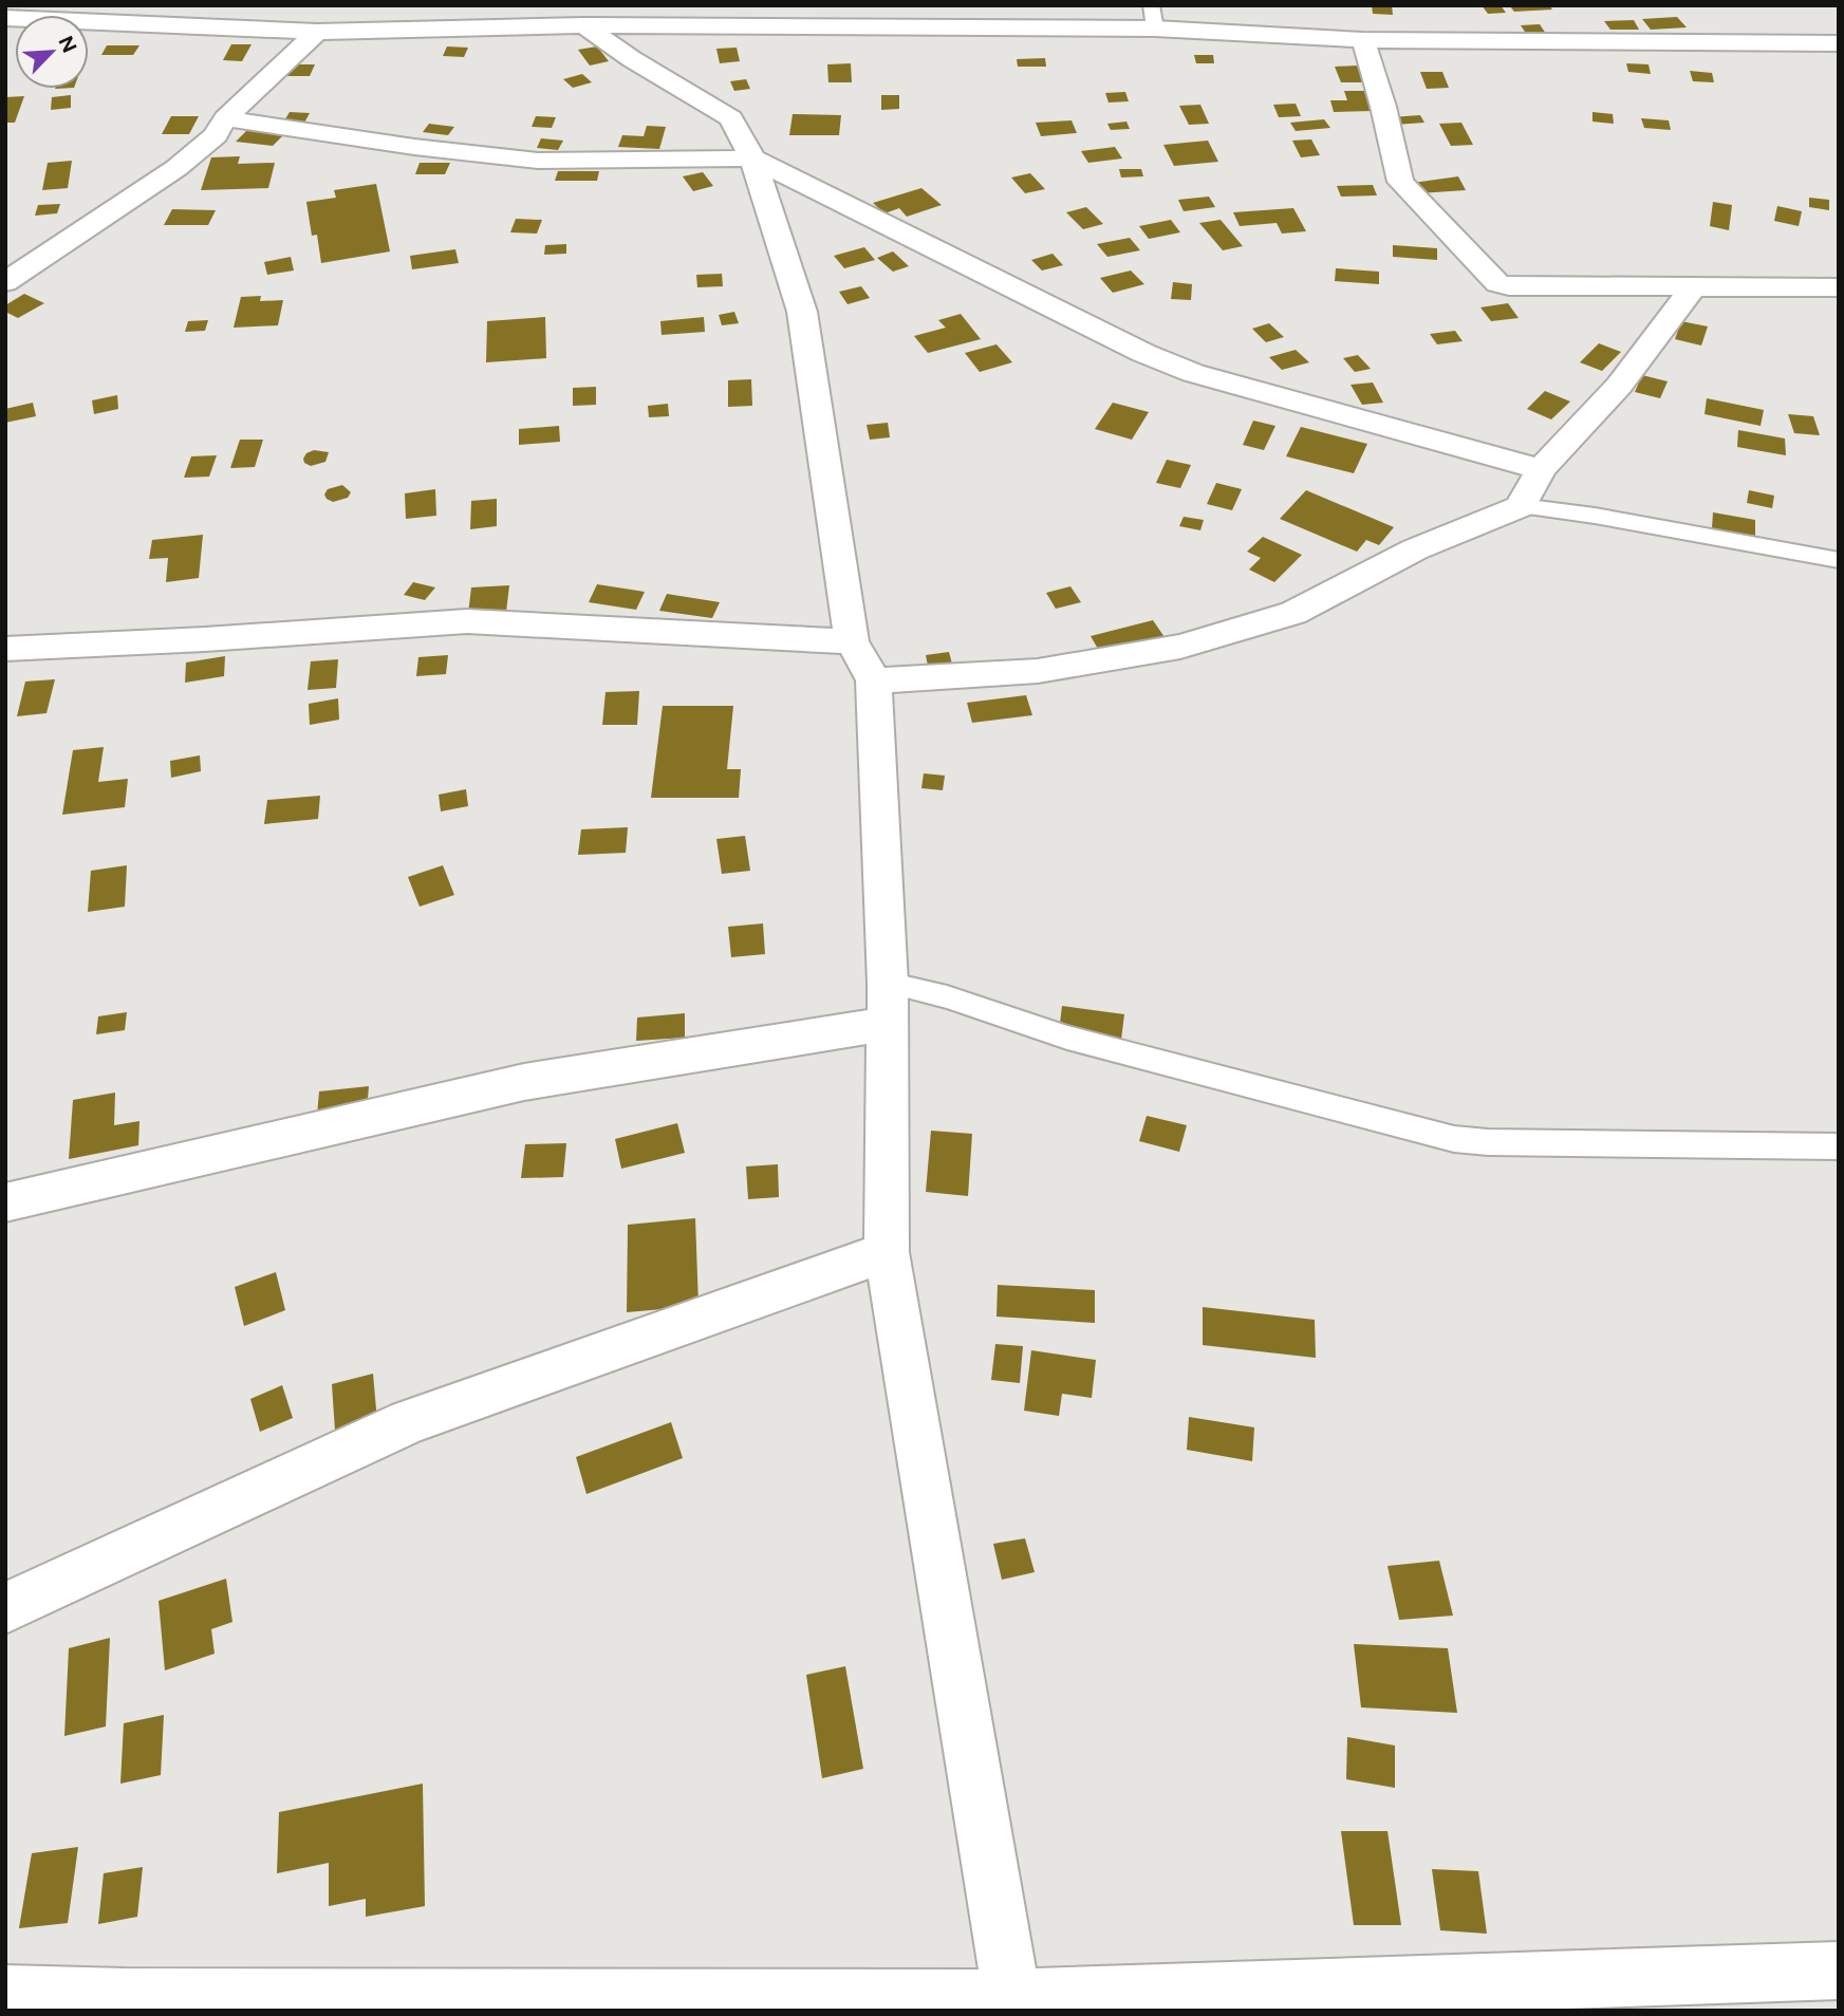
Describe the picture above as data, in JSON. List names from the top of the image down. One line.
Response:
{"north":"top right"}
